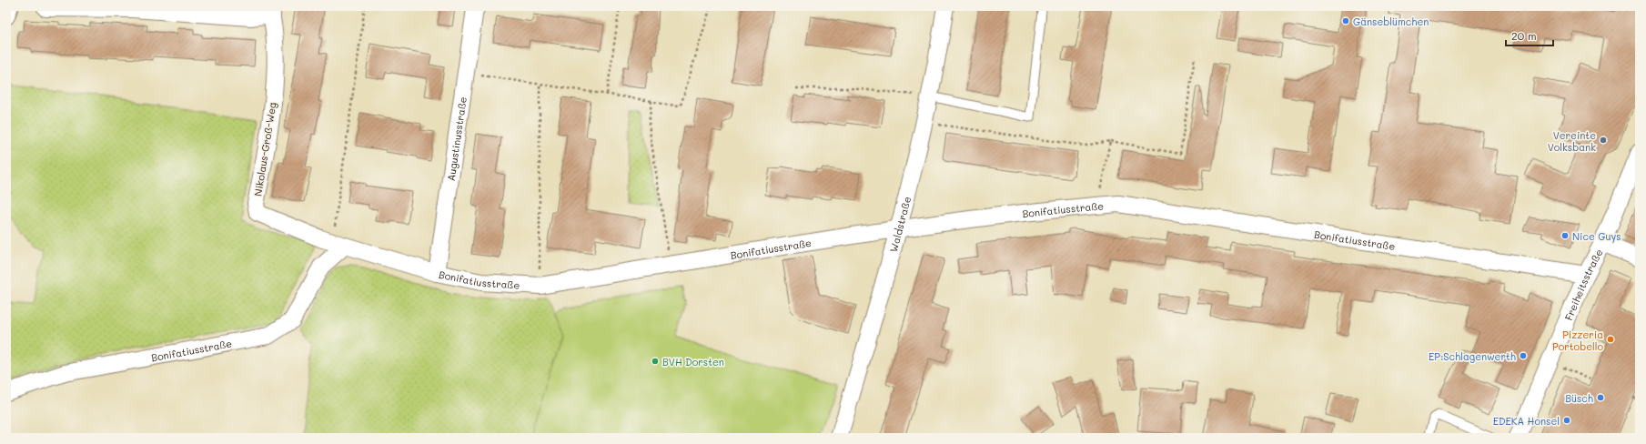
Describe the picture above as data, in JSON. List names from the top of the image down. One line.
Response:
{"streets":{"street":["Augustinusstraße","Nikolaus-Groß-Weg","Bonifatiusstraße","Waldstraße","Freiheitsstraße"]},"crossings":[["Augustinusstraße","Bonifatiusstraße"],["Nikolaus-Groß-Weg","Bonifatiusstraße"],["Bonifatiusstraße","Waldstraße"],["Bonifatiusstraße","Freiheitsstraße"]],"places":["Gänseblümchen","Vereinte Volksbank","Nice Guys","Pizzeria Portobello","EP:Schlagenwerth","BVH Dorsten","Büsch","EDEKA Honsel"],"scale_bar":"20 m"}
